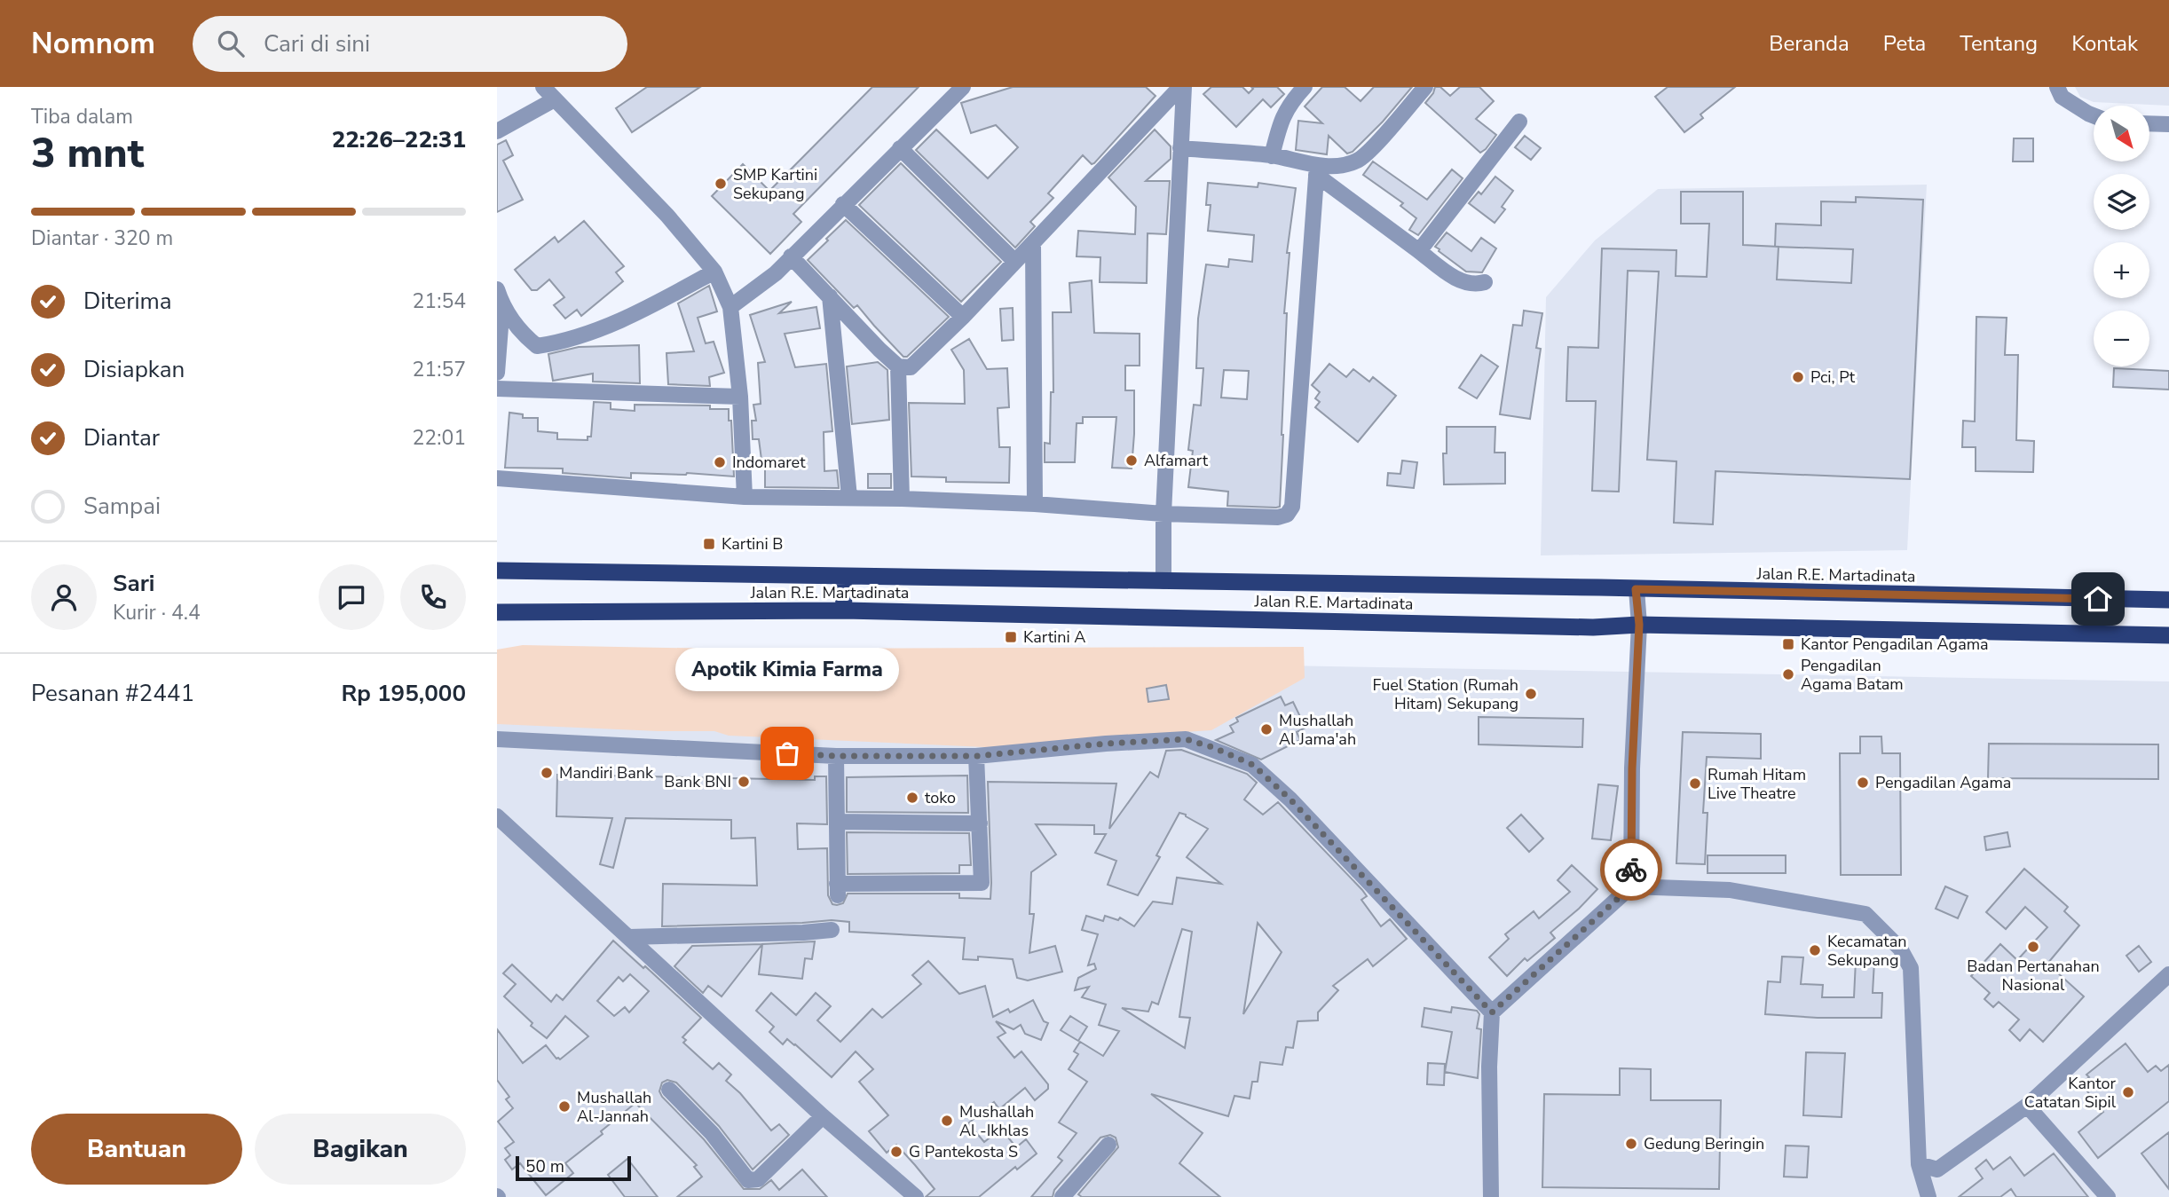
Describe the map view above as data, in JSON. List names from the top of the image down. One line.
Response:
{"streets":{"highway":["Jalan R.E. Martadinata"]},"places":{"other":["SMP Kartini Sekupang","Pci, Pt","Alfamart","Indomaret","Pengadilan Agama Batam","Fuel Station (Rumah Hitam) Sekupang","Mushallah Al Jama'ah","Apotik Kimia Farma","Mandiri Bank","Bank BNI","Pengadilan Agama","Rumah Hitam Live Theatre","toko","Badan Pertanahan Nasional","Kecamatan Sekupang","Kantor Catatan Sipil","Mushallah Al-Jannah","Mushallah Al -Ikhlas","Gedung Beringin","G Pantekosta S"],"transit":["Kartini B","Kartini A","Kantor Pengadilan Agama"]},"scale_bar":"50 m","north":"bottom right","page":{"header":"Nomnom","search":"Cari di sini","nav":["Beranda","Peta","Tentang","Kontak"],"heading":["3 mnt","Tiba dalam","22:26–22:31"],"panel":["Sari","Kurir · 4.4","Pesanan #2441","Rp 195,000"],"map_buttons":["+","−"],"bar":"Diantar · 320 m","list":[["Diterima","21:54"],["Disiapkan","21:57"],["Diantar","22:01"],"Sampai"],"bubble":"Apotik Kimia Farma","buttons":["Bantuan","Bagikan"],"scale":"50 m"}}
